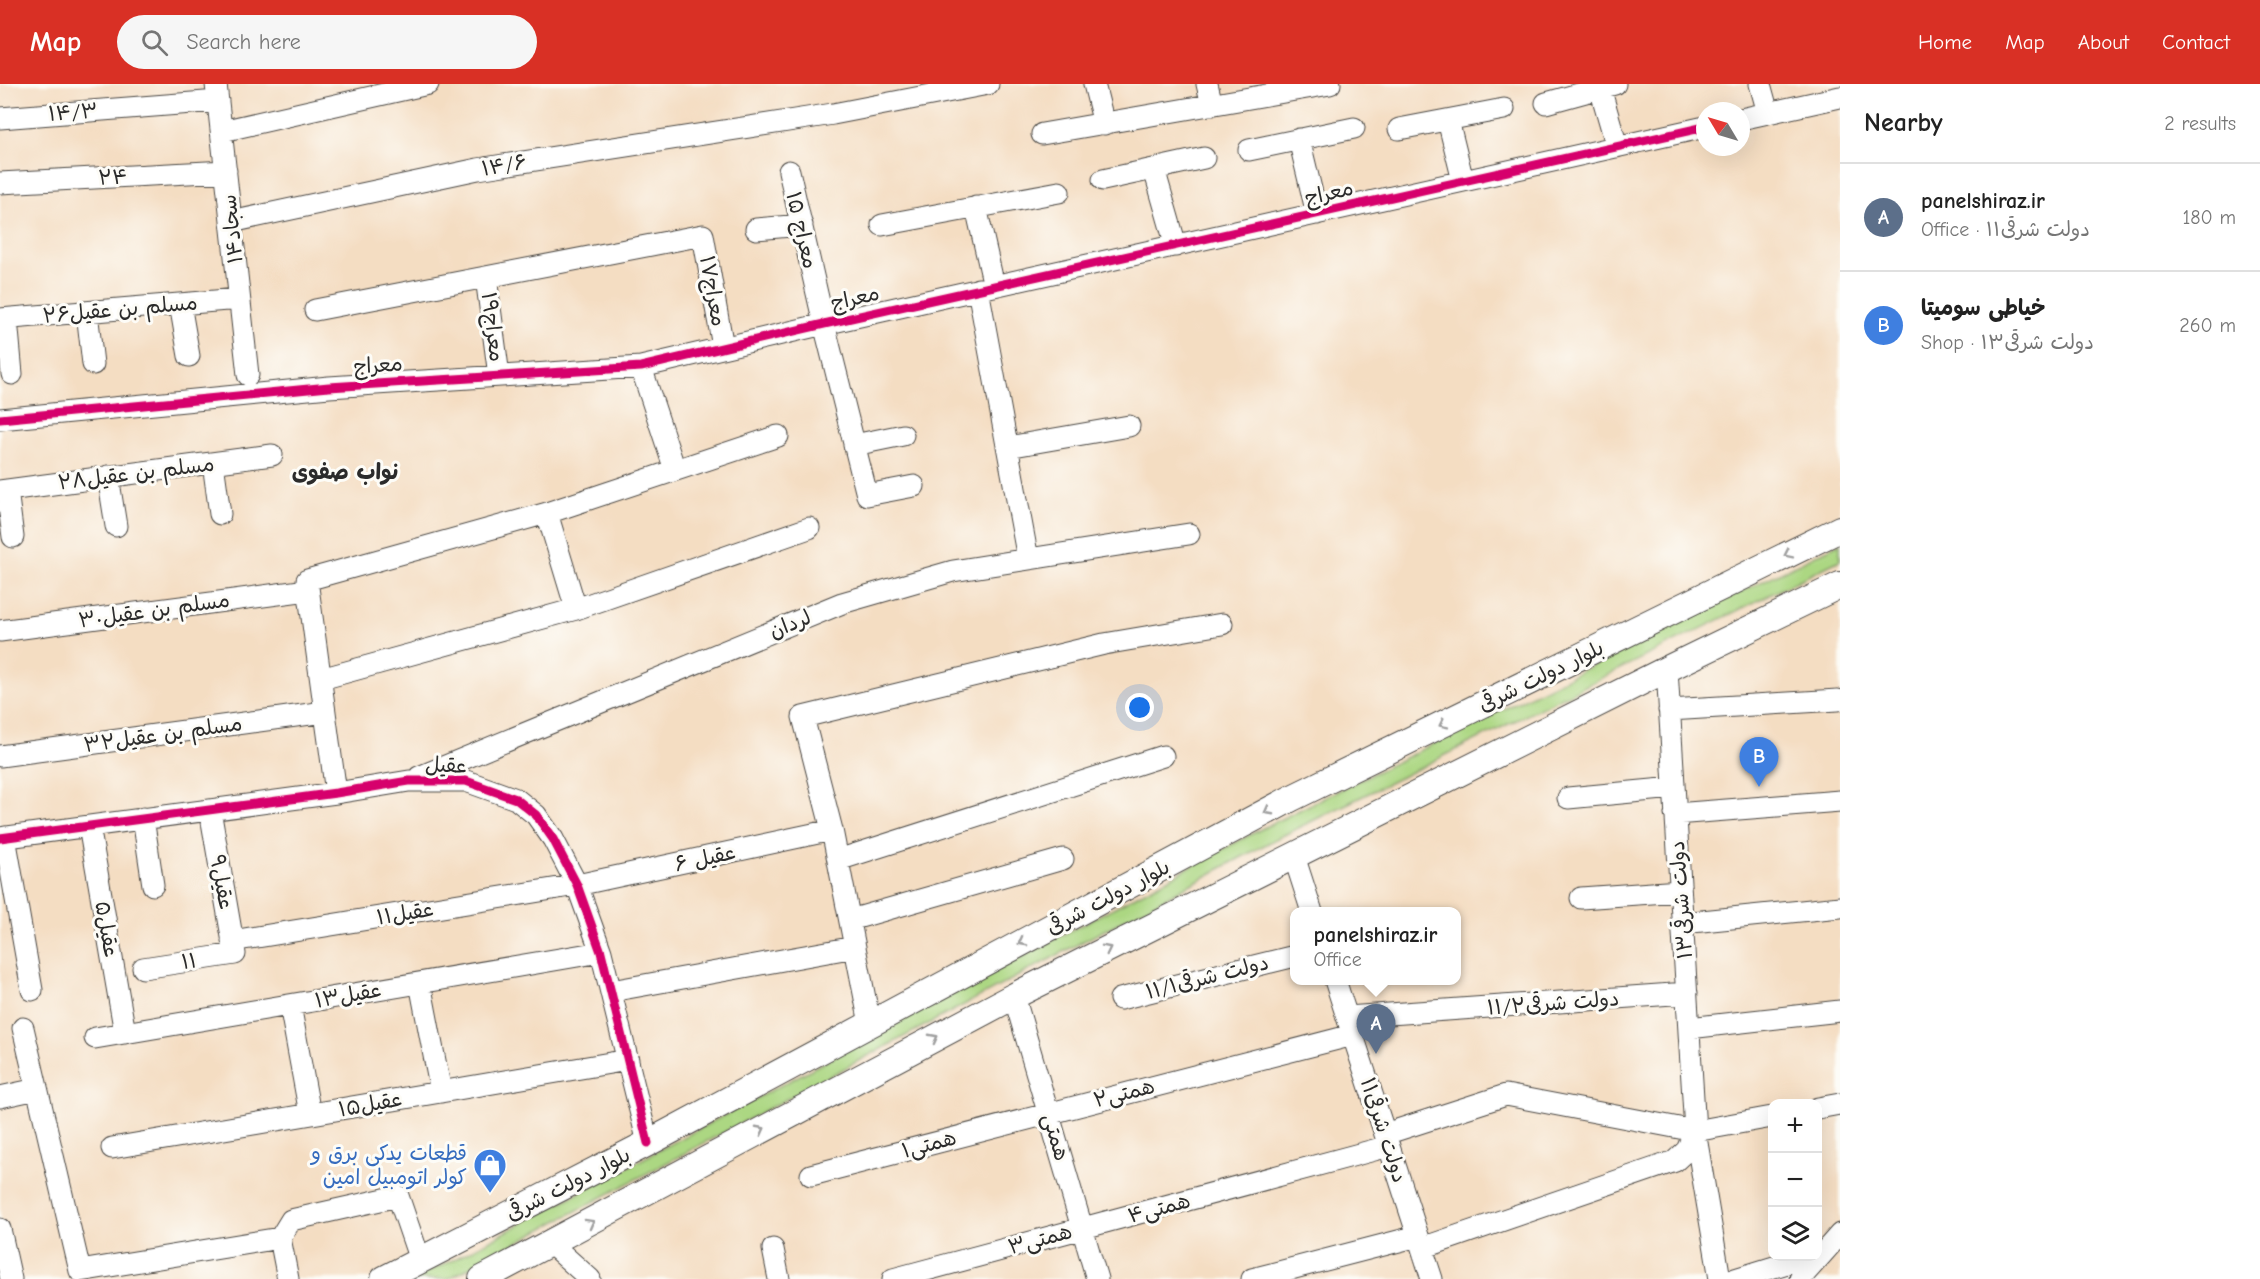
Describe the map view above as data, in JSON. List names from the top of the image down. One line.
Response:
{"streets":{"main road":["بلوار دولت شرقی"],"street":["۱۴/۳","۱۴/۶","۲۴","معراج","۱۴سجاد","معراج ۱۵","معراج۱۷","مسلم بن عقیل۲۶","معراج۱۹","مسلم بن عقیل۲۸","مسلم بن عقیل۳۰","لردان","مسلم بن عقیل۳۲","عقیل","عقیل ۶","عقیل۹","۱۳دولت شرقی","عقیل۱۱","عقیل۵","۱۱","۱۱/۱دولت شرقی","عقیل۱۳","۱۱/۲دولت شرقی","۲همتی","عقیل۱۵","۱۱دولت شرقی","همتی","۱همتی","۴همتی","۳همتی"]},"crossings":[["۱۴/۳","۱۴سجاد"],["۱۴/۶","۱۴سجاد"],["۲۴","۱۴سجاد"],["معراج","معراج ۱۵"],["معراج","معراج۱۷"],["معراج","معراج۱۹"],["۱۴سجاد","مسلم بن عقیل۲۶"],["معراج۱۷","معراج۱۹"],["لردان","عقیل"],["بلوار دولت شرقی","عقیل"],["بلوار دولت شرقی","۱۳دولت شرقی"],["بلوار دولت شرقی","همتی"],["عقیل","عقیل ۶"],["عقیل","عقیل۹"],["عقیل","عقیل۱۱"],["عقیل","عقیل۵"],["عقیل","عقیل۱۳"],["عقیل","عقیل۱۵"],["عقیل ۶","عقیل۱۱"],["عقیل۹","عقیل۱۱"],["عقیل۹","۱۱"],["۱۳دولت شرقی","۱۱/۲دولت شرقی"],["۱۳دولت شرقی","۴همتی"],["عقیل۱۱","۱۱"],["عقیل۵","عقیل۱۳"],["۱۱/۲دولت شرقی","۲همتی"],["۱۱/۲دولت شرقی","۱۱دولت شرقی"],["۲همتی","همتی"],["۲همتی","۱همتی"],["۱۱دولت شرقی","۴همتی"],["همتی","۱همتی"],["همتی","۴همتی"],["همتی","۳همتی"],["۴همتی","۳همتی"]],"districts":["نواب صفوی"],"places":{"shop":["قطعات یدکی برق و کولر اتومبیل امین"]},"north":"top left","page":{"header":"Map","search":"Search here","nav":["Home","Map","About","Contact"],"heading":["Nearby","2 results"],"list":[{"mark":"A","name":"panelshiraz.ir","note":"Office · ۱۱دولت شرقی","value":"180 m"},{"mark":"B","name":"خیاطی سومیتا","note":"Shop · ۱۳دولت شرقی","value":"260 m"}],"pins":["B","A"],"popup":["panelshiraz.ir","Office"],"map_buttons":["+","−"]}}
